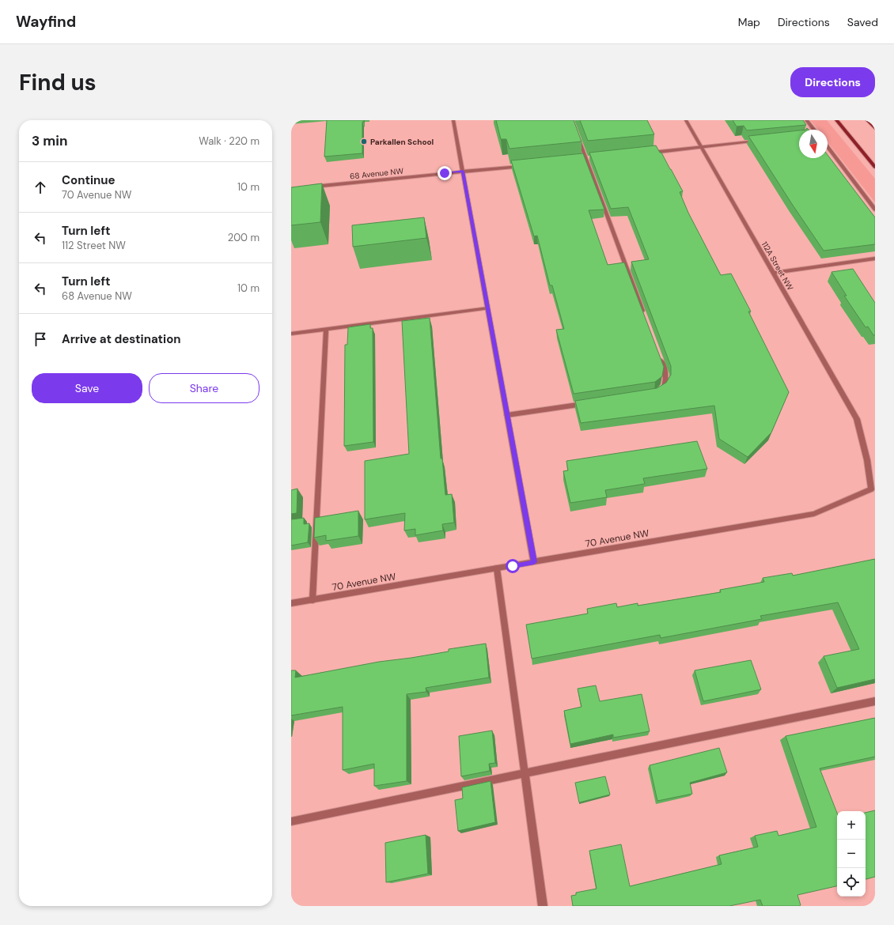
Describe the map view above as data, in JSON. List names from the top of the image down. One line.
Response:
{"streets":{"street":["68 Avenue NW","112A Street NW","70 Avenue NW"]},"crossings":[["112A Street NW","70 Avenue NW"]],"places":["Parkallen School"],"north":"bottom","page":{"header":"Wayfind","nav":["Map","Directions","Saved"],"buttons":["Directions",["Save","Share"]],"title":"Find us","heading":["3 min","Walk · 220 m"],"list":[["Continue","70 Avenue NW","10 m"],["Turn left","112 Street NW","200 m"],["Turn left","68 Avenue NW","10 m"],"Arrive at destination"],"map_buttons":["+","−"]}}
